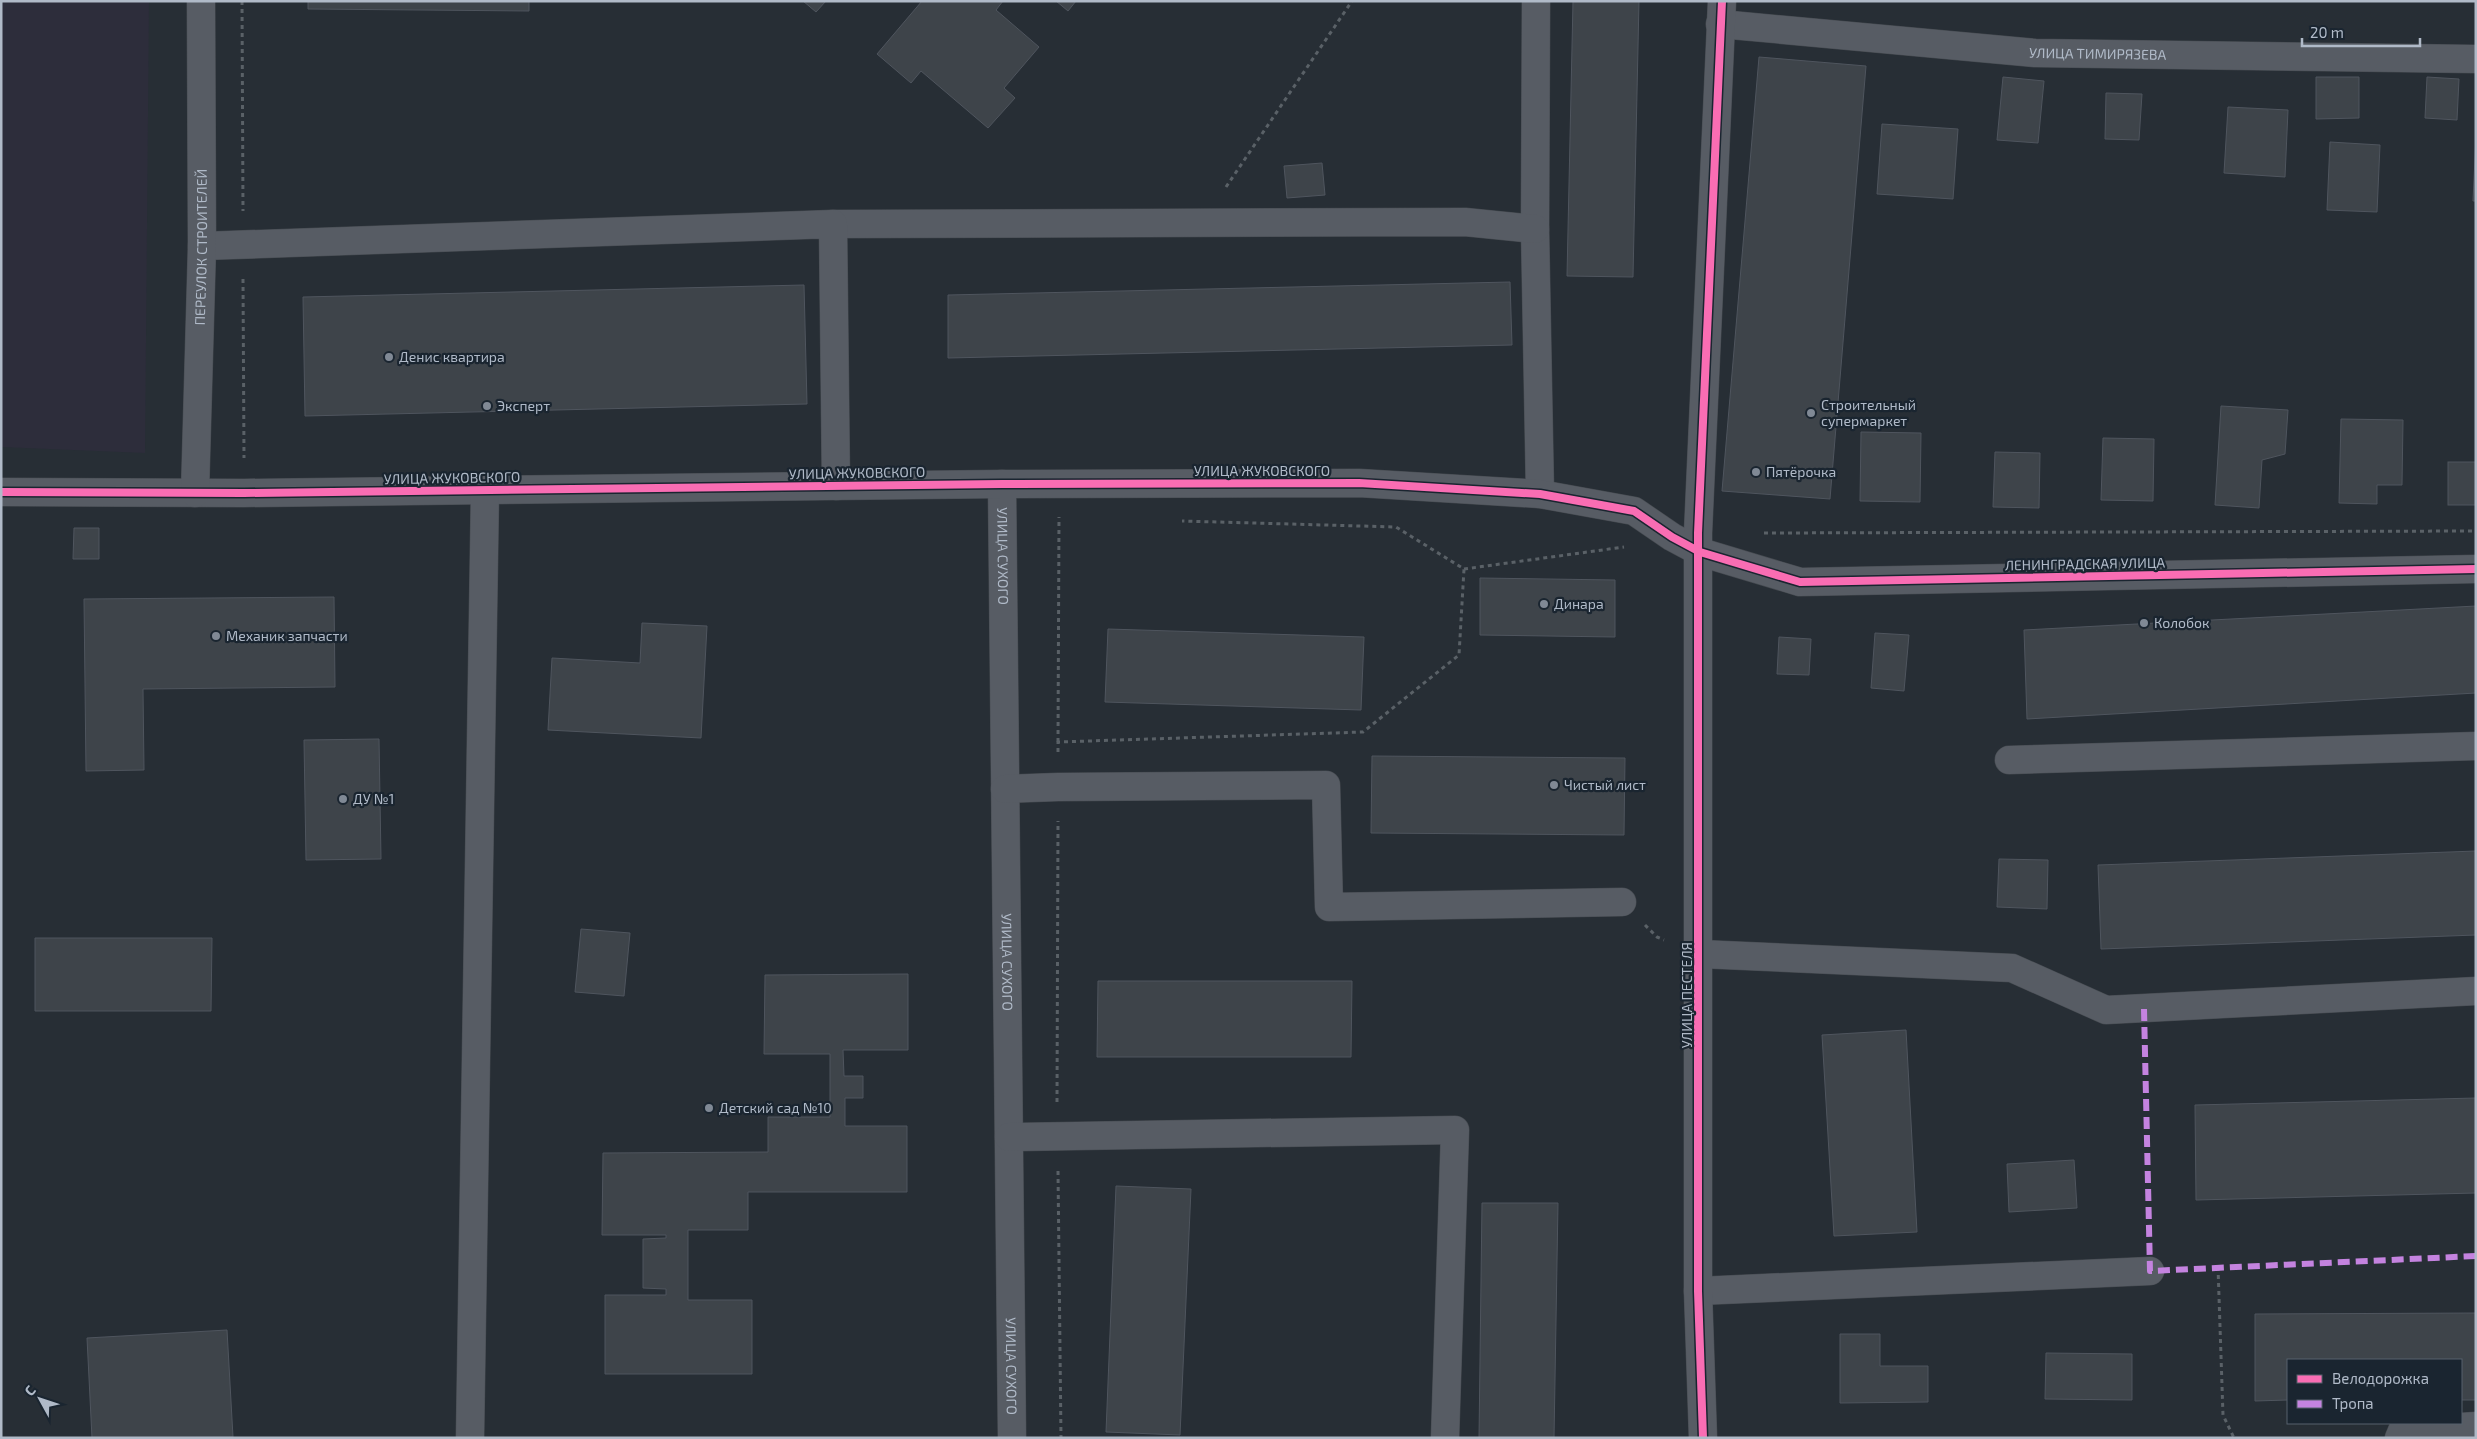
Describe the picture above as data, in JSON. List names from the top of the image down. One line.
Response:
{"streets":{"street":["УЛИЦА ТИМИРЯЗЕВА","ПЕРЕУЛОК СТРОИТЕЛЕЙ","УЛИЦА ЖУКОВСКОГО","УЛИЦА СУХОГО","ЛЕНИНГРАДСКАЯ УЛИЦА","УЛИЦА ПЕСТЕЛЯ"]},"crossings":[["УЛИЦА ТИМИРЯЗЕВА","УЛИЦА ПЕСТЕЛЯ"],["ПЕРЕУЛОК СТРОИТЕЛЕЙ","УЛИЦА ЖУКОВСКОГО"],["УЛИЦА ЖУКОВСКОГО","УЛИЦА СУХОГО"],["УЛИЦА ЖУКОВСКОГО","ЛЕНИНГРАДСКАЯ УЛИЦА"],["УЛИЦА ЖУКОВСКОГО","УЛИЦА ПЕСТЕЛЯ"],["ЛЕНИНГРАДСКАЯ УЛИЦА","УЛИЦА ПЕСТЕЛЯ"]],"places":["Денис квартира","Эксперт","Строительный супермаркет","Пятёрочка","Динара","Колобок","Механик запчасти","Чистый лист","ДУ №1","Детский сад №10"],"legend":["Велодорожка","Тропа"],"scale_bar":"20 m","north":"top left"}
